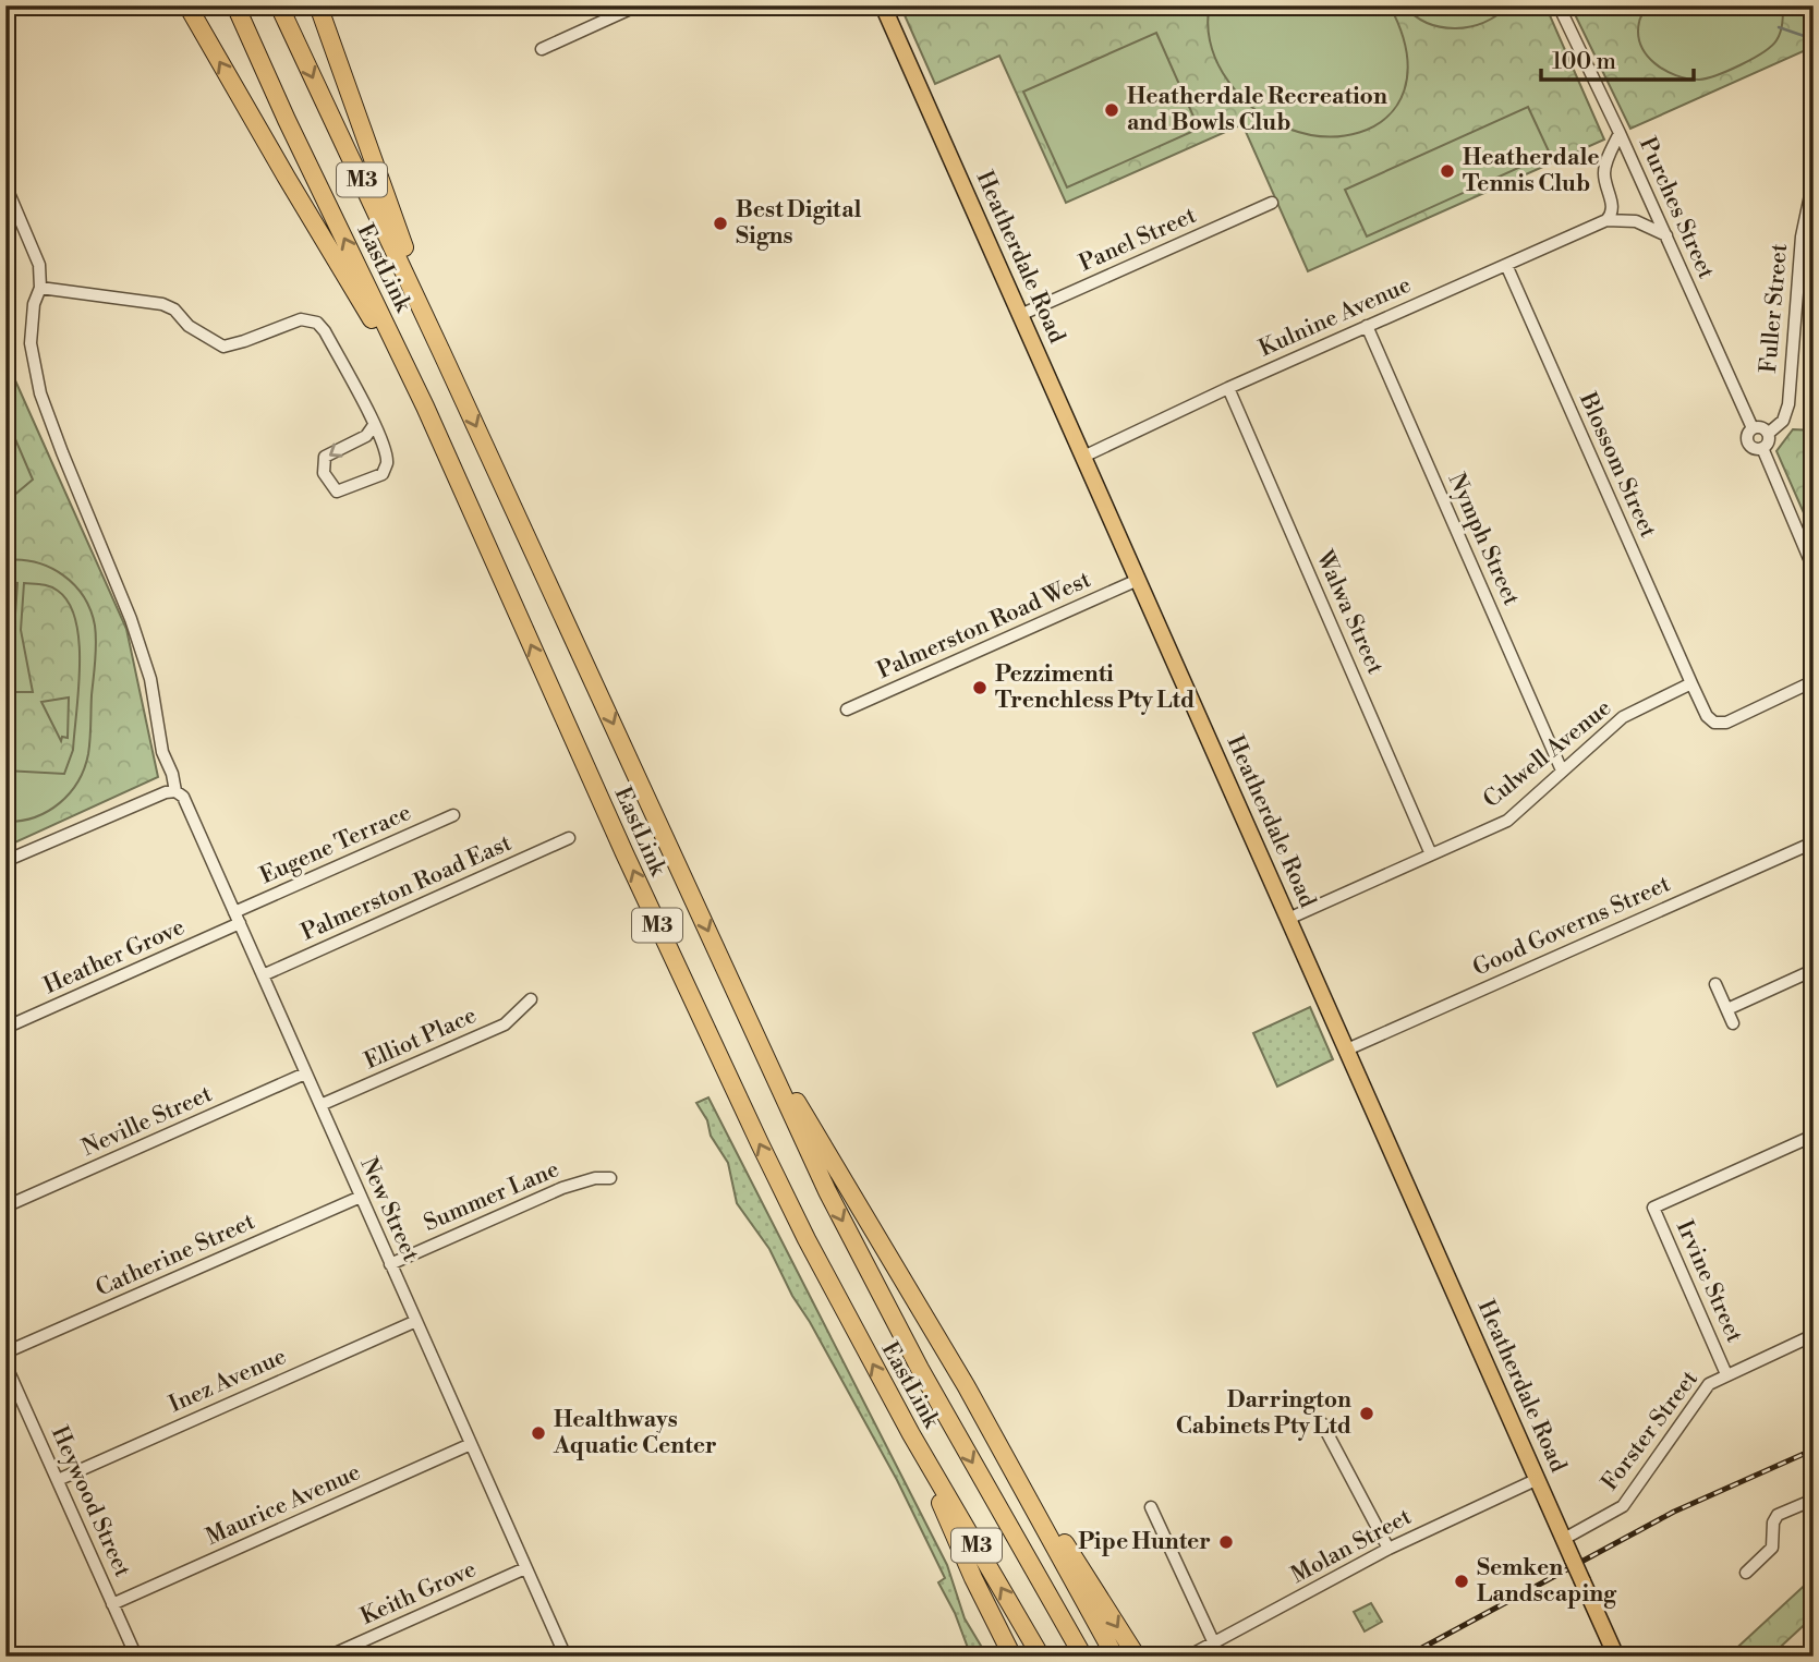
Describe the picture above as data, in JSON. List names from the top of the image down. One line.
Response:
{"streets":{"highway":["M3","EastLink"],"main road":["Heatherdale Road"],"street":["Purches Street","Panel Street","Fuller Street","Kulnine Avenue","Blossom Street","Nymph Street","Walwa Street","Palmerston Road West","Culwell Avenue","Eugene Terrace","Palmerston Road East","Good Governs Street","Heather Grove","Elliot Place","Neville Street","Summer Lane","New Street","Catherine Street","Irvine Street","Inez Avenue","Forster Street","Heywood Street","Maurice Avenue","Molan Street","Keith Grove"]},"crossings":[["Purches Street","Fuller Street"],["Panel Street","Heatherdale Road"],["Heatherdale Road","Kulnine Avenue"],["Heatherdale Road","Palmerston Road West"],["Heatherdale Road","Culwell Avenue"],["Heatherdale Road","Good Governs Street"],["Heatherdale Road","Forster Street"],["Heatherdale Road","Molan Street"],["Kulnine Avenue","Blossom Street"],["Kulnine Avenue","Nymph Street"],["Kulnine Avenue","Walwa Street"],["Blossom Street","Culwell Avenue"],["Nymph Street","Culwell Avenue"],["Walwa Street","Culwell Avenue"],["Eugene Terrace","Heather Grove"],["Eugene Terrace","New Street"],["Palmerston Road East","New Street"],["Heather Grove","New Street"],["Elliot Place","New Street"],["Neville Street","New Street"],["Summer Lane","New Street"],["New Street","Catherine Street"],["New Street","Inez Avenue"],["New Street","Maurice Avenue"],["New Street","Keith Grove"],["Irvine Street","Forster Street"],["Inez Avenue","Heywood Street"],["Heywood Street","Maurice Avenue"]],"places":["Heatherdale Recreation and Bowls Club","Heatherdale Tennis Club","Best Digital Signs","Pezzimenti Trenchless Pty Ltd","Darrington Cabinets Pty Ltd","Healthways Aquatic Center","Pipe Hunter","Semken Landscaping"],"scale_bar":"100 m"}
